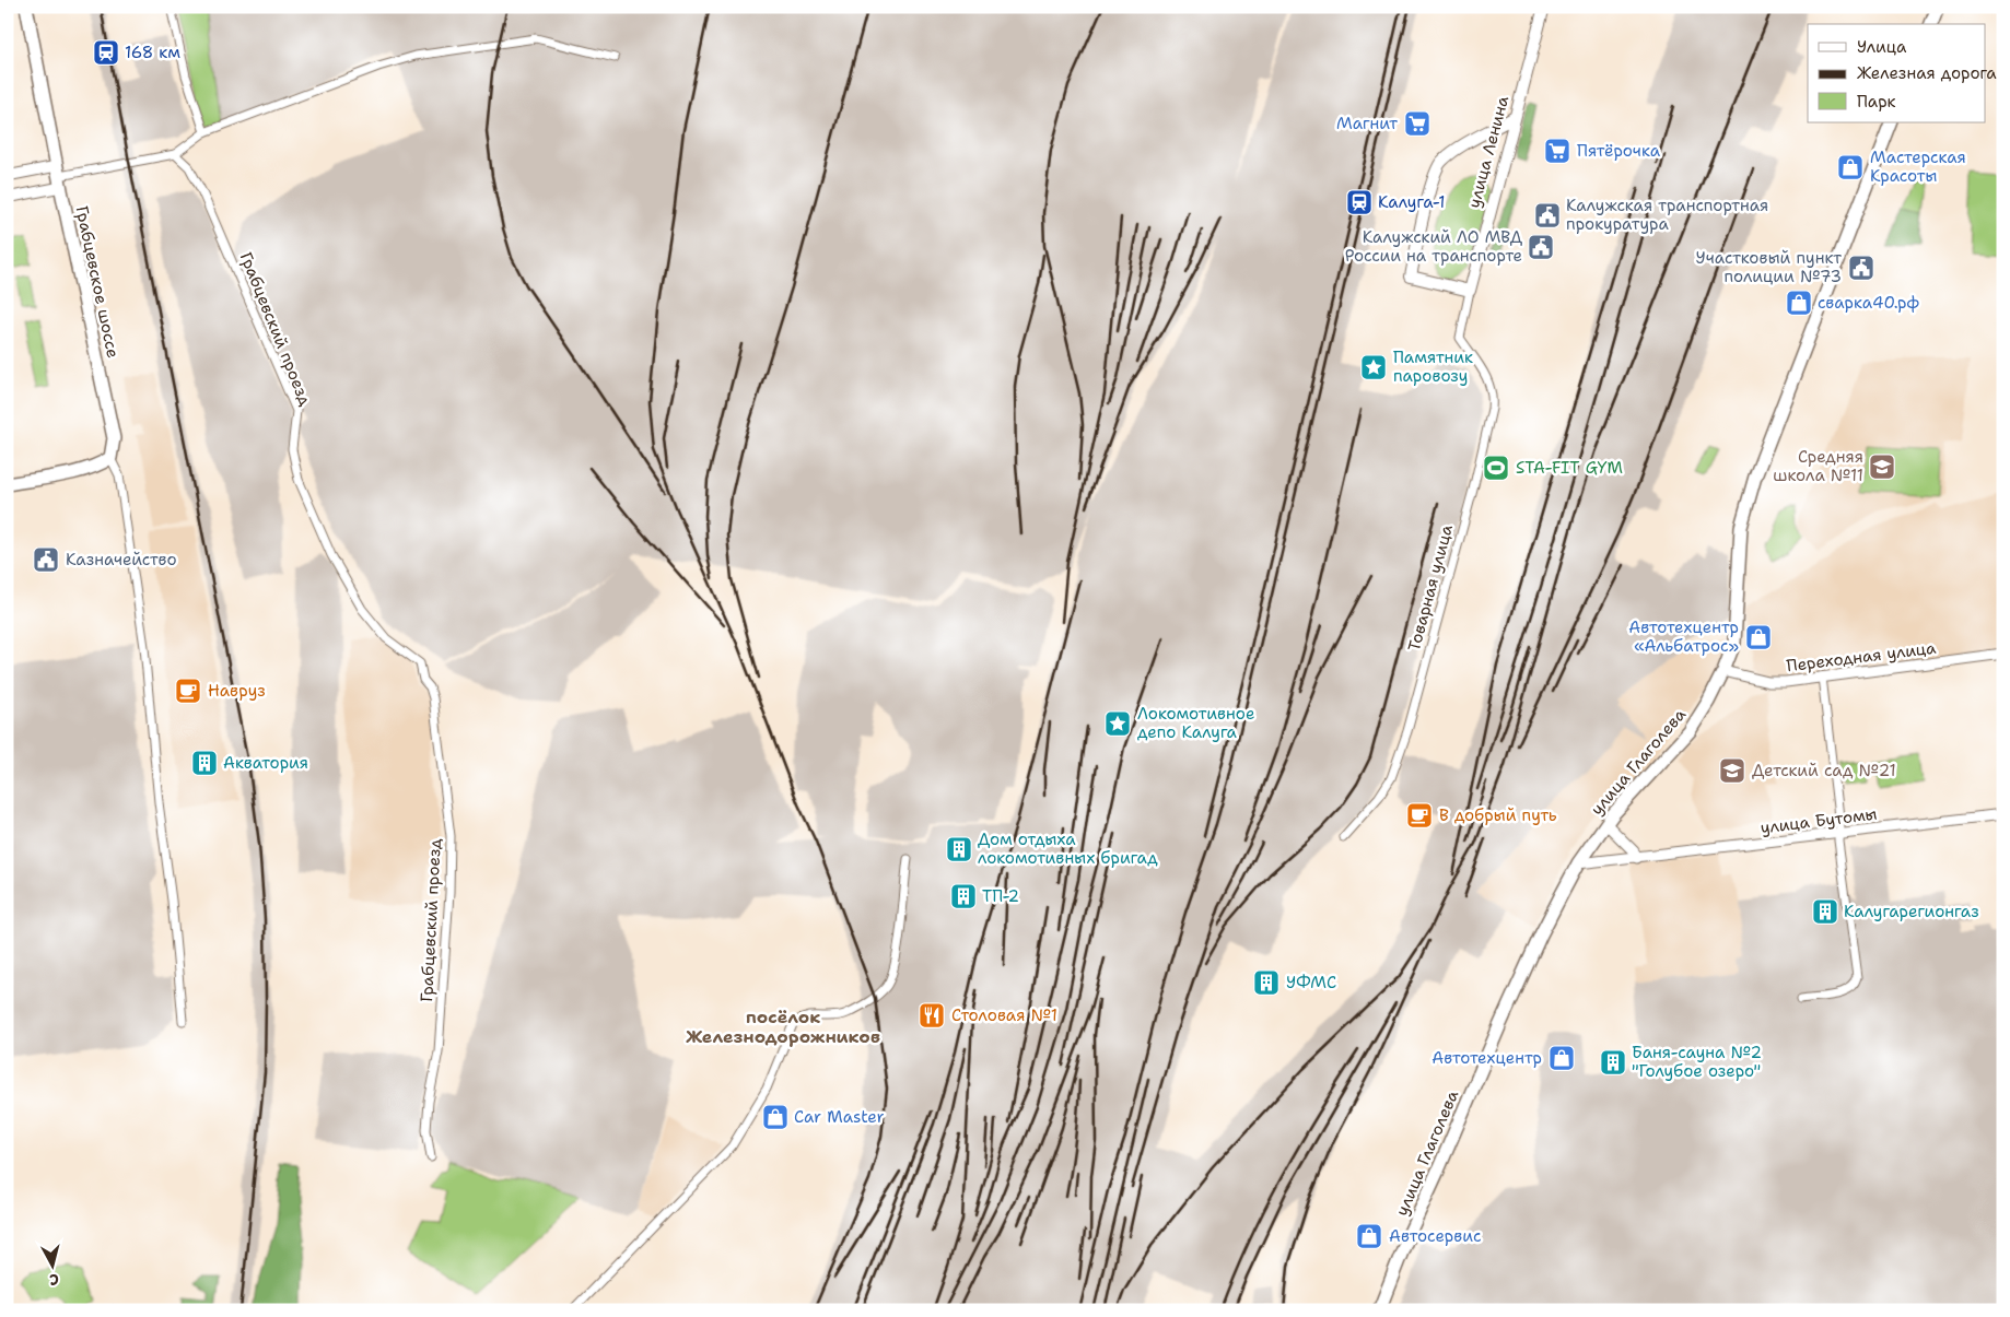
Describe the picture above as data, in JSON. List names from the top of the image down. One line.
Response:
{"streets":{"main road":["улица Ленина","Грабцевское шоссе","улица Глаголева"],"street":["Грабцевский проезд","Товарная улица","Переходная улица","улица Бутомы"]},"crossings":[["улица Ленина","Товарная улица"],["Переходная улица","улица Глаголева"],["улица Глаголева","улица Бутомы"]],"districts":["посёлок Железнодорожников"],"places":{"station":["168 км","Калуга-1"],"supermarket":["Магнит","Пятёрочка"],"shop":["Мастерская Красоты","сварка40.рф","Автотехцентр «Альбатрос»","Автотехцентр","Car Master","Автосервис"],"public building":["Калужская транспортная прокуратура","Калужский ЛО МВД России на транспорте","Участковый пункт полиции №73","Казначейство"],"place":["Памятник паровозу","Локомотивное депо Калуга"],"school or university":["Средняя школа №11","Детский сад №21"],"sports":["STA-FIT GYM"],"cafe":["Навруз","В добрый путь"],"building":["Акватория","Дом отдыха локомотивных бригад","ТП-2","Калугарегионгаз","УФМС","Баня-сауна №2 \"Голубое озеро\""],"restaurant":["Столовая №1"]},"legend":["Улица","Железная дорога","Парк"],"north":"bottom"}
